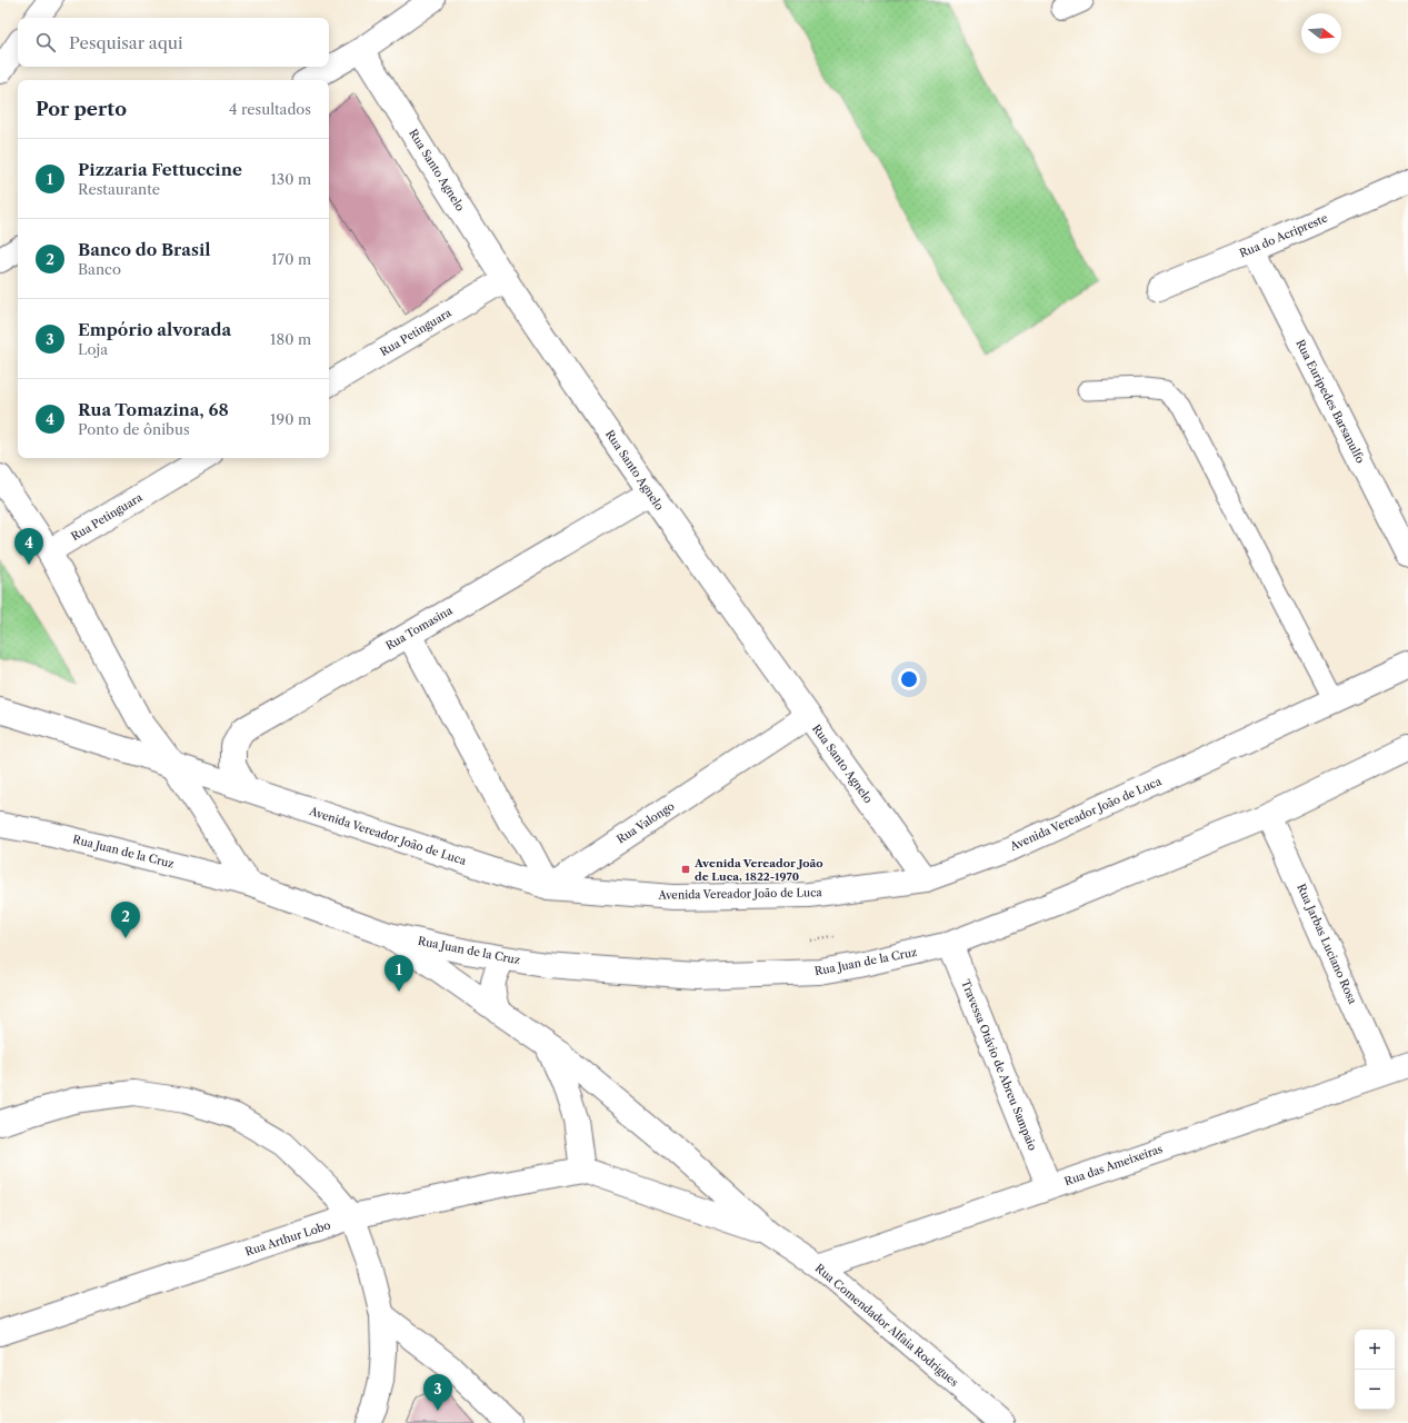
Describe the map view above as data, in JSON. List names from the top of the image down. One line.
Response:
{"streets":{"street":["Rua Santo Agnelo","Rua do Acripreste","Rua Petinguara","Rua Euripedes Barsanulfo","Rua Tomasina","Avenida Vereador João de Luca","Rua Valongo","Rua Juan de la Cruz","Rua Jarbas Luciano Rosa","Travessa Otávio de Abreu Sampaio","Rua das Ameixeiras","Rua Arthur Lobo","Rua Comendador Alfaia Rodrigues"]},"crossings":[["Rua Santo Agnelo","Rua Petinguara"],["Rua Santo Agnelo","Rua Tomasina"],["Rua Santo Agnelo","Avenida Vereador João de Luca"],["Rua Santo Agnelo","Rua Valongo"],["Rua do Acripreste","Rua Euripedes Barsanulfo"],["Rua Tomasina","Avenida Vereador João de Luca"],["Avenida Vereador João de Luca","Rua Valongo"],["Rua Juan de la Cruz","Travessa Otávio de Abreu Sampaio"],["Rua Juan de la Cruz","Rua Comendador Alfaia Rodrigues"],["Rua Jarbas Luciano Rosa","Rua das Ameixeiras"],["Travessa Otávio de Abreu Sampaio","Rua das Ameixeiras"],["Rua das Ameixeiras","Rua Comendador Alfaia Rodrigues"],["Rua Arthur Lobo","Rua Comendador Alfaia Rodrigues"]],"places":{"transit":["Avenida Vereador João de Luca, 1822-1970"]},"north":"right","page":{"search":"Pesquisar aqui","heading":["Por perto","4 resultados"],"list":[{"mark":"1","name":"Pizzaria Fettuccine","note":"Restaurante","value":"130 m"},{"mark":"2","name":"Banco do Brasil","note":"Banco","value":"170 m"},{"mark":"3","name":"Empório alvorada","note":"Loja","value":"180 m"},{"mark":"4","name":"Rua Tomazina, 68","note":"Ponto de ônibus","value":"190 m"}],"pins":["4","2","1","3"],"map_buttons":["+","−"]}}
